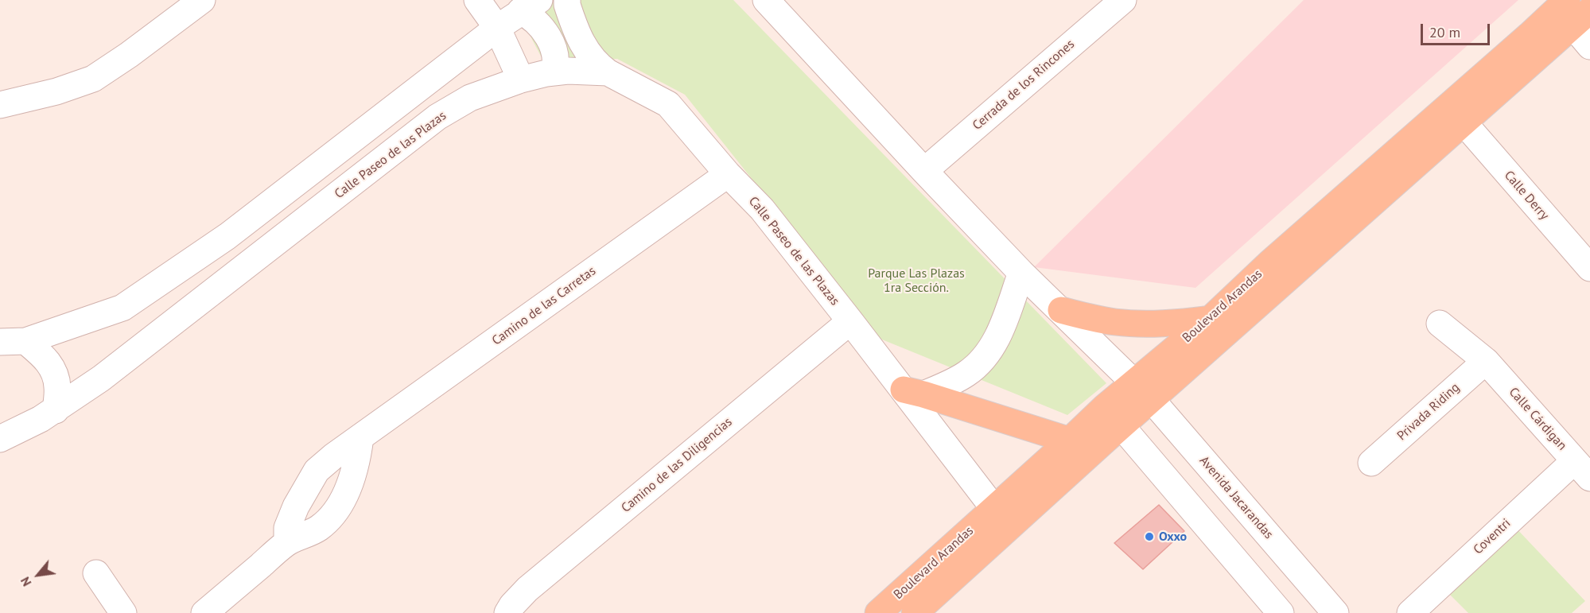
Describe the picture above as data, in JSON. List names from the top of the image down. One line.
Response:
{"streets":{"main road":["Boulevard Arandas"],"street":["Cerrada de los Rincones","Calle Paseo de las Plazas","Calle Derry","Camino de las Carretas","Privada Riding","Calle Cárdigan","Camino de las Diligencias","Avenida Jacarandas","Coventri"]},"crossings":[["Calle Paseo de las Plazas","Camino de las Carretas"],["Calle Paseo de las Plazas","Boulevard Arandas"],["Calle Paseo de las Plazas","Camino de las Diligencias"],["Calle Derry","Boulevard Arandas"],["Boulevard Arandas","Avenida Jacarandas"],["Privada Riding","Calle Cárdigan"],["Calle Cárdigan","Coventri"]],"parks":["Parque Las Plazas 1ra Sección."],"places":["Oxxo"],"scale_bar":"20 m","north":"bottom left"}
